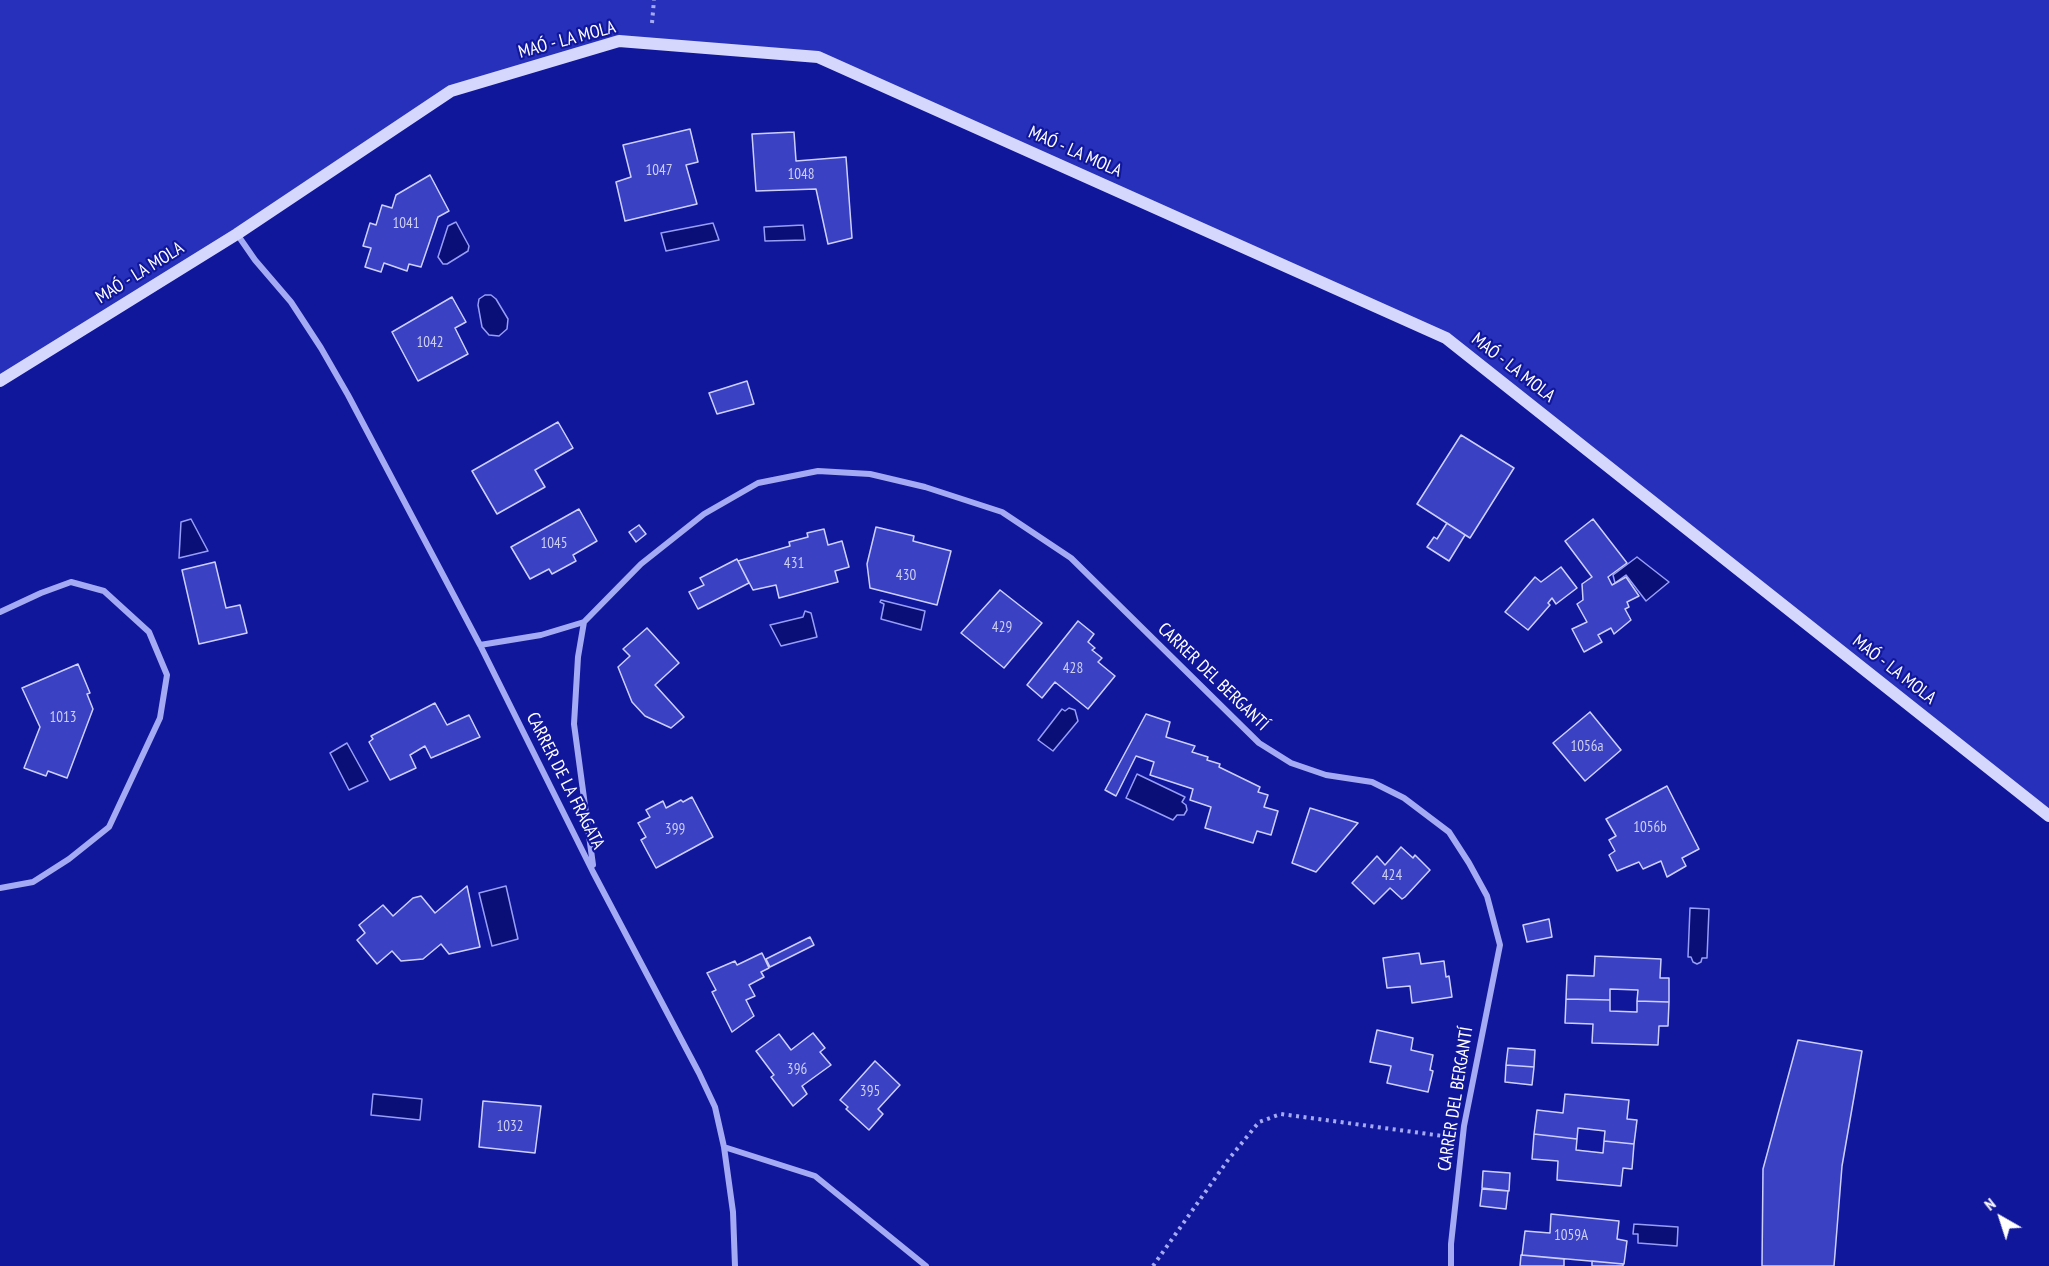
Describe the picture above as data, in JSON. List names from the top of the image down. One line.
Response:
{"streets":{"street":["MAÓ - LA MOLA","CARRER DEL BERGANTÍ","CARRER DE LA FRAGATA"]},"crossings":[["MAÓ - LA MOLA","CARRER DE LA FRAGATA"],["CARRER DEL BERGANTÍ","CARRER DE LA FRAGATA"]],"house_numbers":["1047","1048","1041","1042","1045","431","430","429","428","1013","1056a","1056b","399","424","396","395","1032","1059A"],"north":"top left"}
